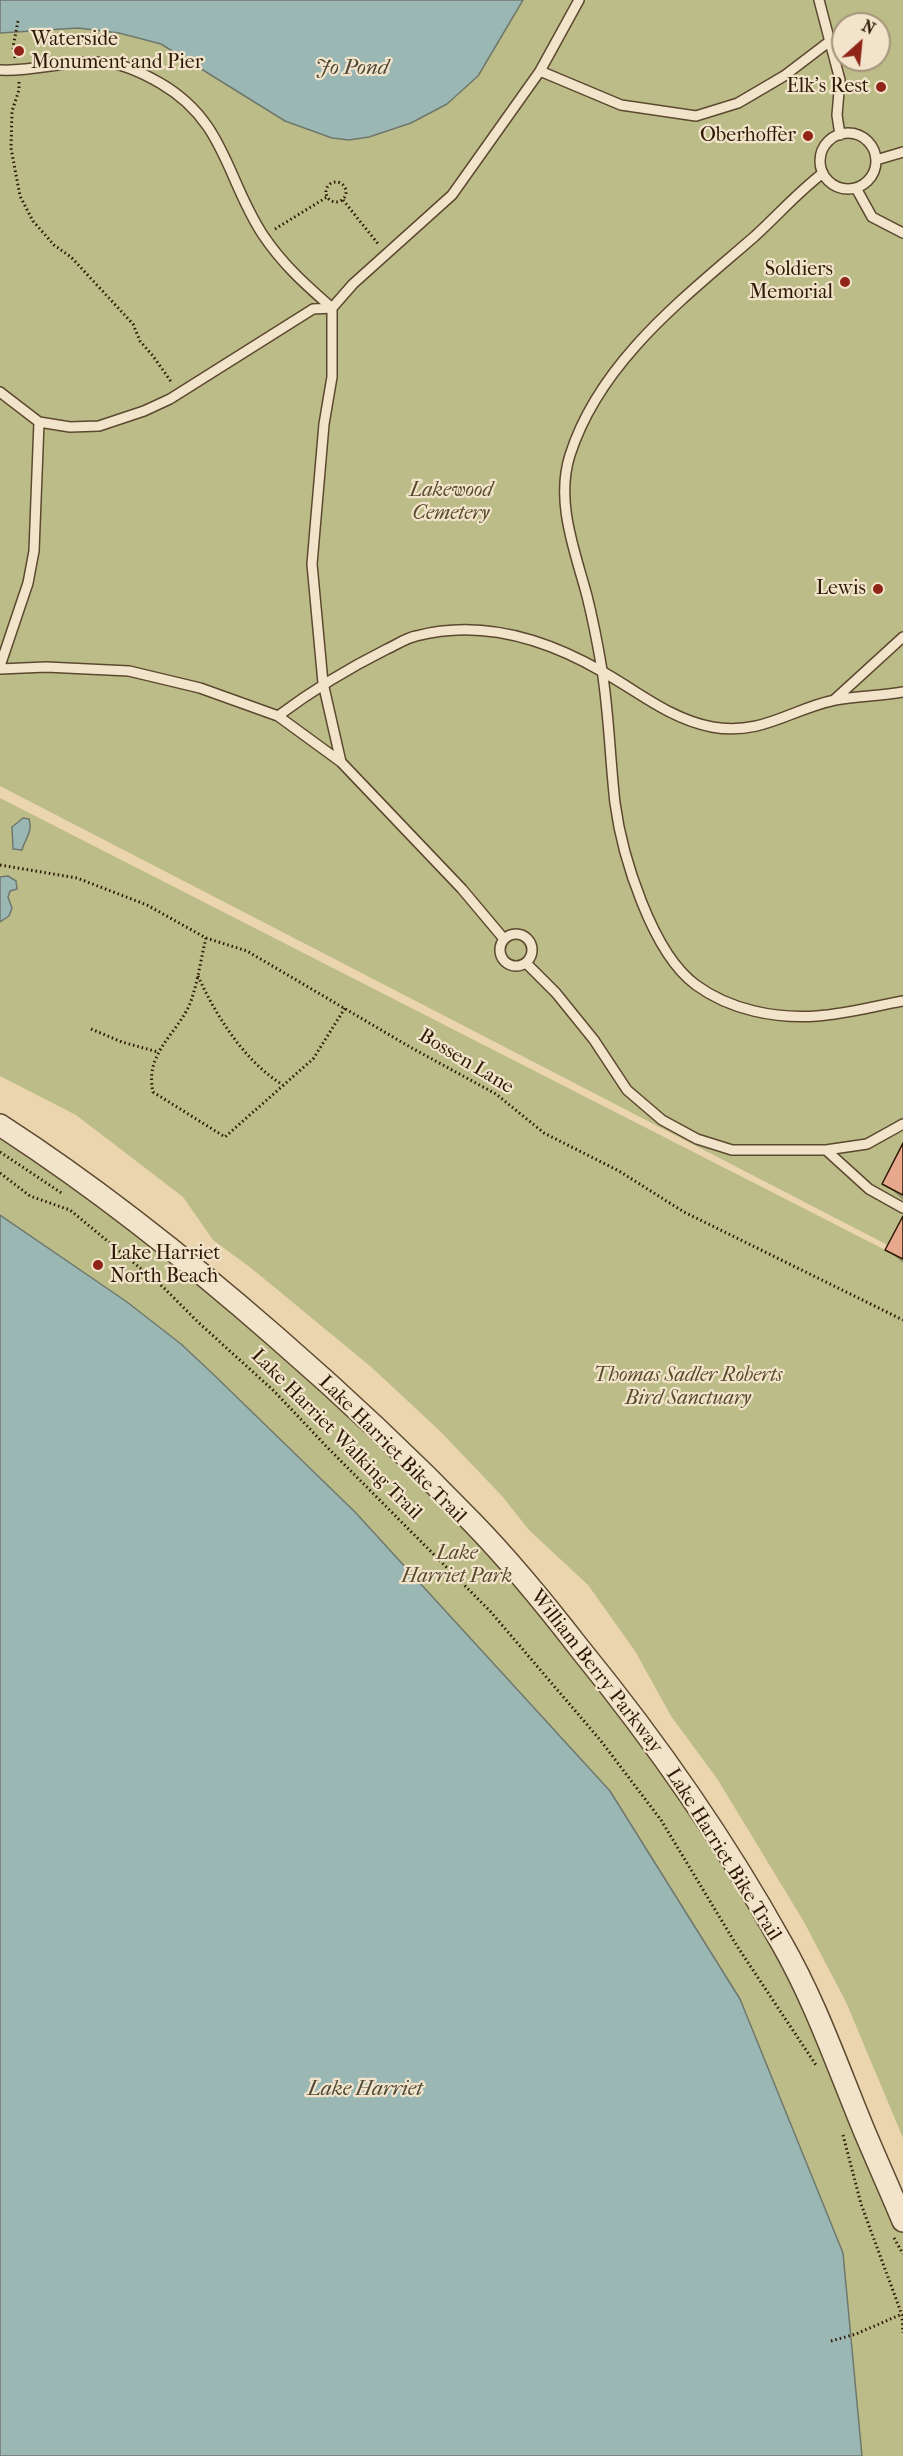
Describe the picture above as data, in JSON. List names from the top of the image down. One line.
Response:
{"streets":{"street":["William Berry Parkway"],"path":["Bossen Lane","Lake Harriet Walking Trail"]},"water":["Jo Pond","Lake Harriet"],"parks":["Lakewood Cemetery","Thomas Sadler Roberts Bird Sanctuary","Lake Harriet Park"],"places":["Waterside Monument and Pier","Elk's Rest","Oberhoffer","Soldiers Memorial","Lewis","Lake Harriet North Beach"],"north":"top right"}
